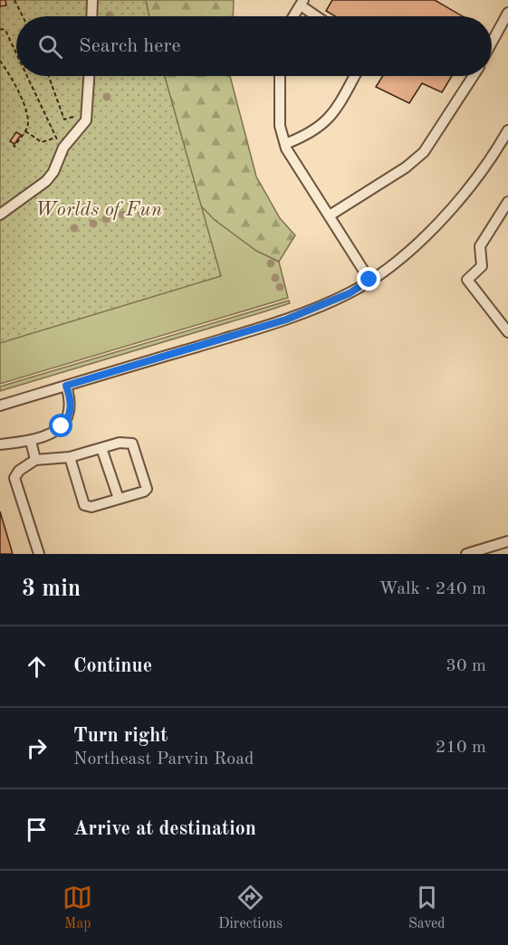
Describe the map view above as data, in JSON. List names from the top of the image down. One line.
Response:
{"parks":["Worlds of Fun"],"page":{"search":"Search here","heading":["3 min","Walk · 240 m"],"list":[["Continue","30 m"],["Turn right","Northeast Parvin Road","210 m"],"Arrive at destination"],"nav":["Map","Directions","Saved"]}}
